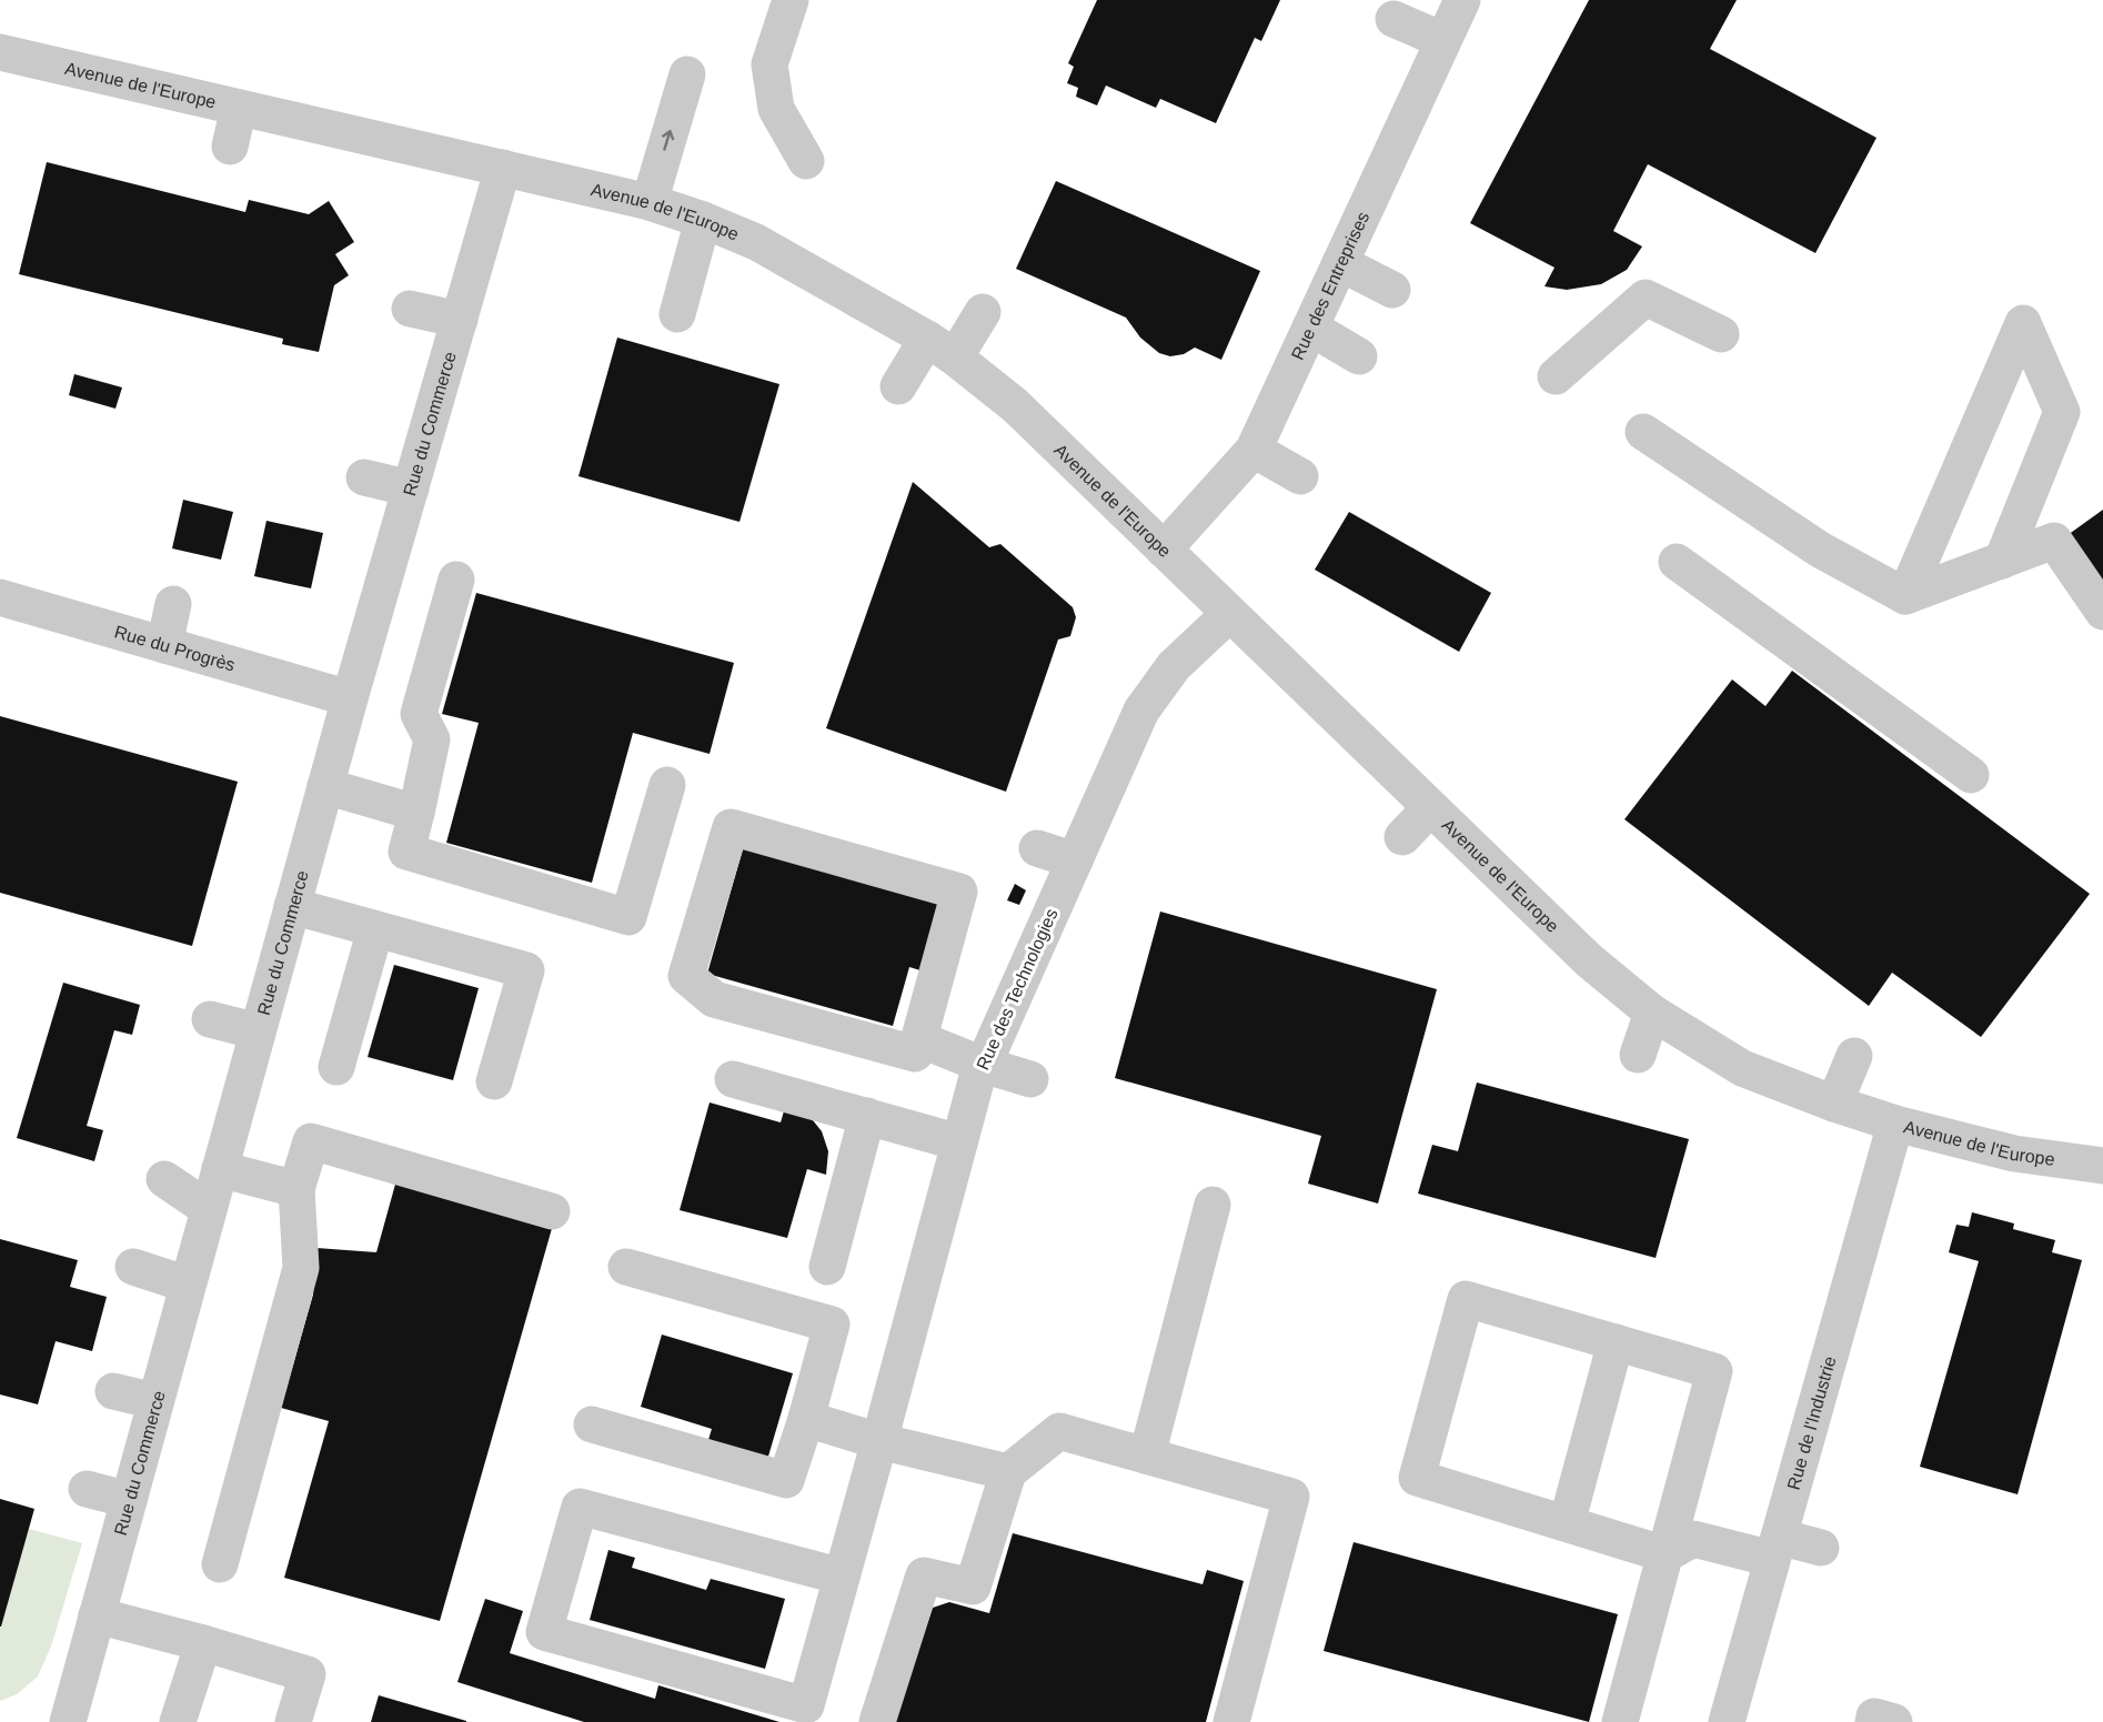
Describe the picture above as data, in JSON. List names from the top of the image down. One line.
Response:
{"streets":{"street":["Avenue de l'Europe","Rue des Entreprises","Rue du Commerce","Rue du Progrès","Rue des Technologies","Rue de l'Industrie"]},"crossings":[["Avenue de l'Europe","Rue des Entreprises"],["Avenue de l'Europe","Rue du Commerce"],["Avenue de l'Europe","Rue des Technologies"],["Avenue de l'Europe","Rue de l'Industrie"],["Rue du Commerce","Rue du Progrès"]]}
